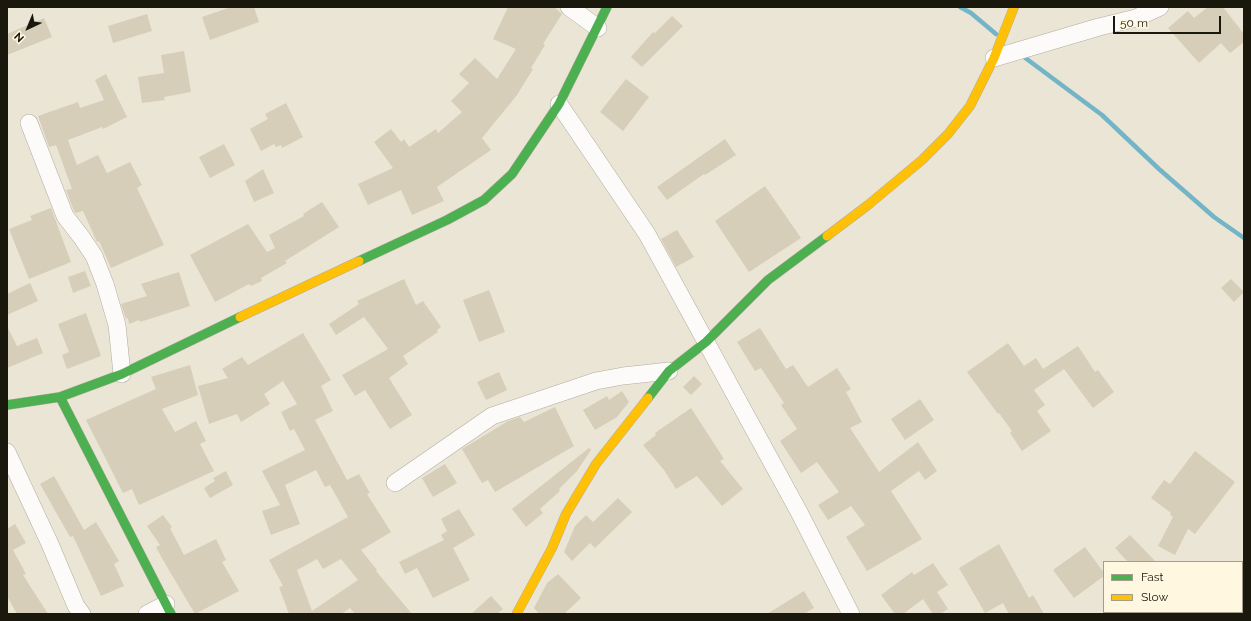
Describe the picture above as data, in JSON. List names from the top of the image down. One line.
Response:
{"legend":["Fast","Slow"],"scale_bar":"50 m","north":"bottom left"}
